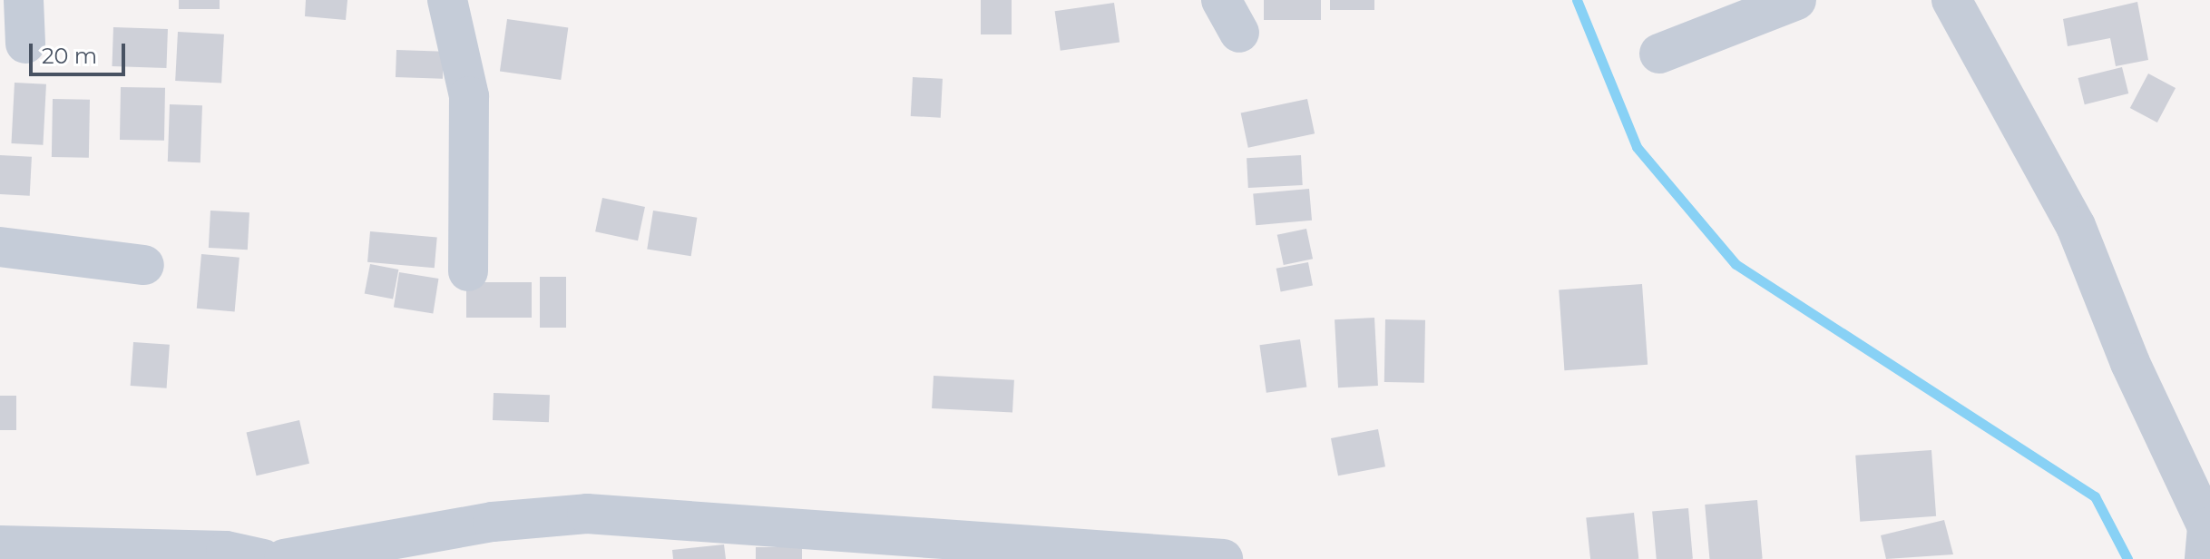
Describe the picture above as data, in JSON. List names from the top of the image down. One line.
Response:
{"scale_bar":"20 m"}
